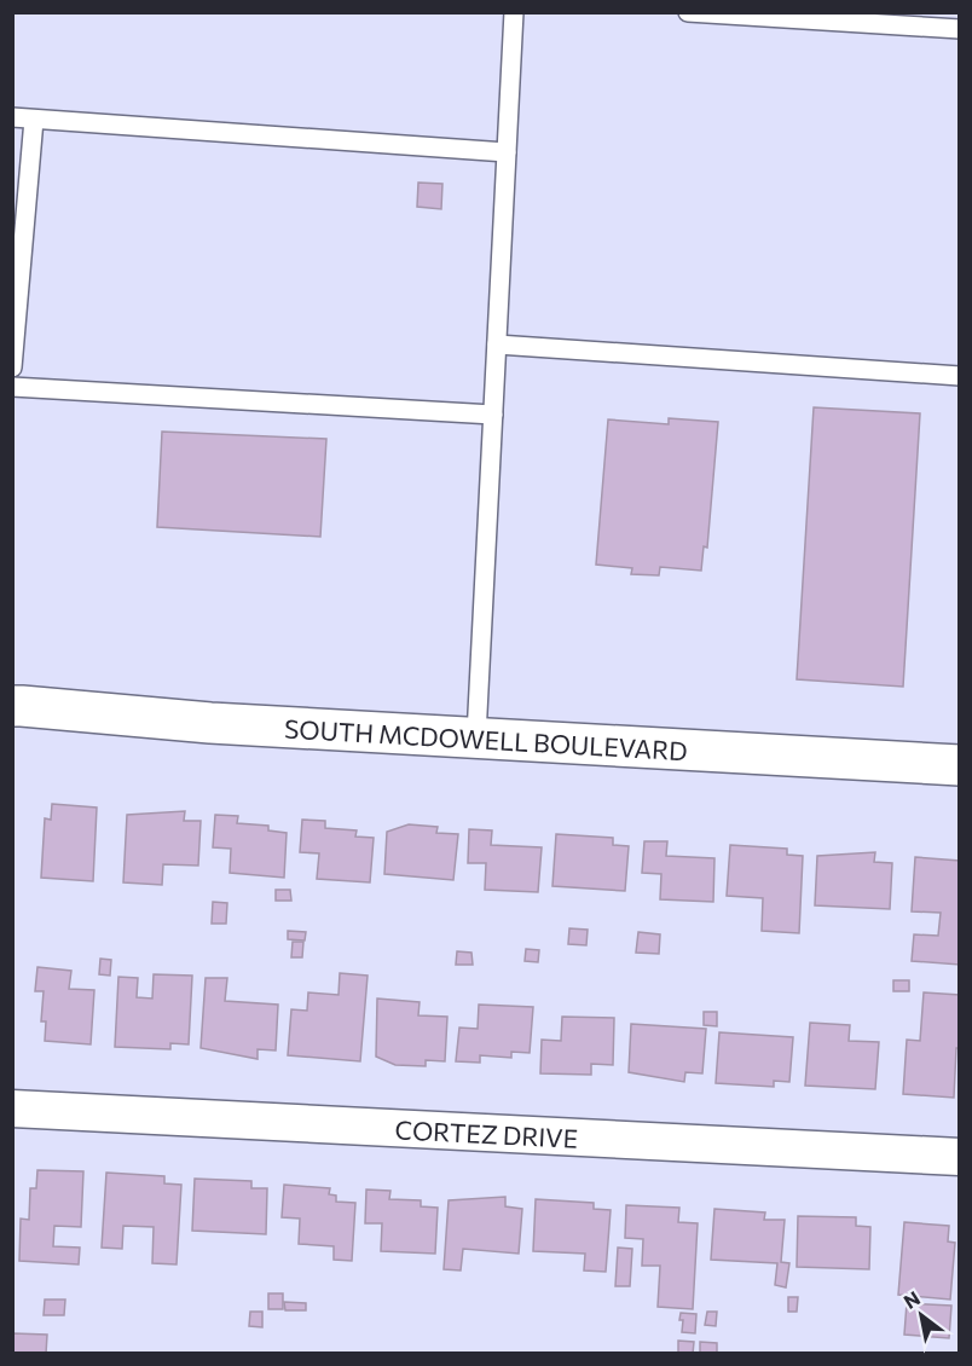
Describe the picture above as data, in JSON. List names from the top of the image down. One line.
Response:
{"streets":{"main road":["SOUTH MCDOWELL BOULEVARD"],"street":["CORTEZ DRIVE"]},"north":"top left"}
